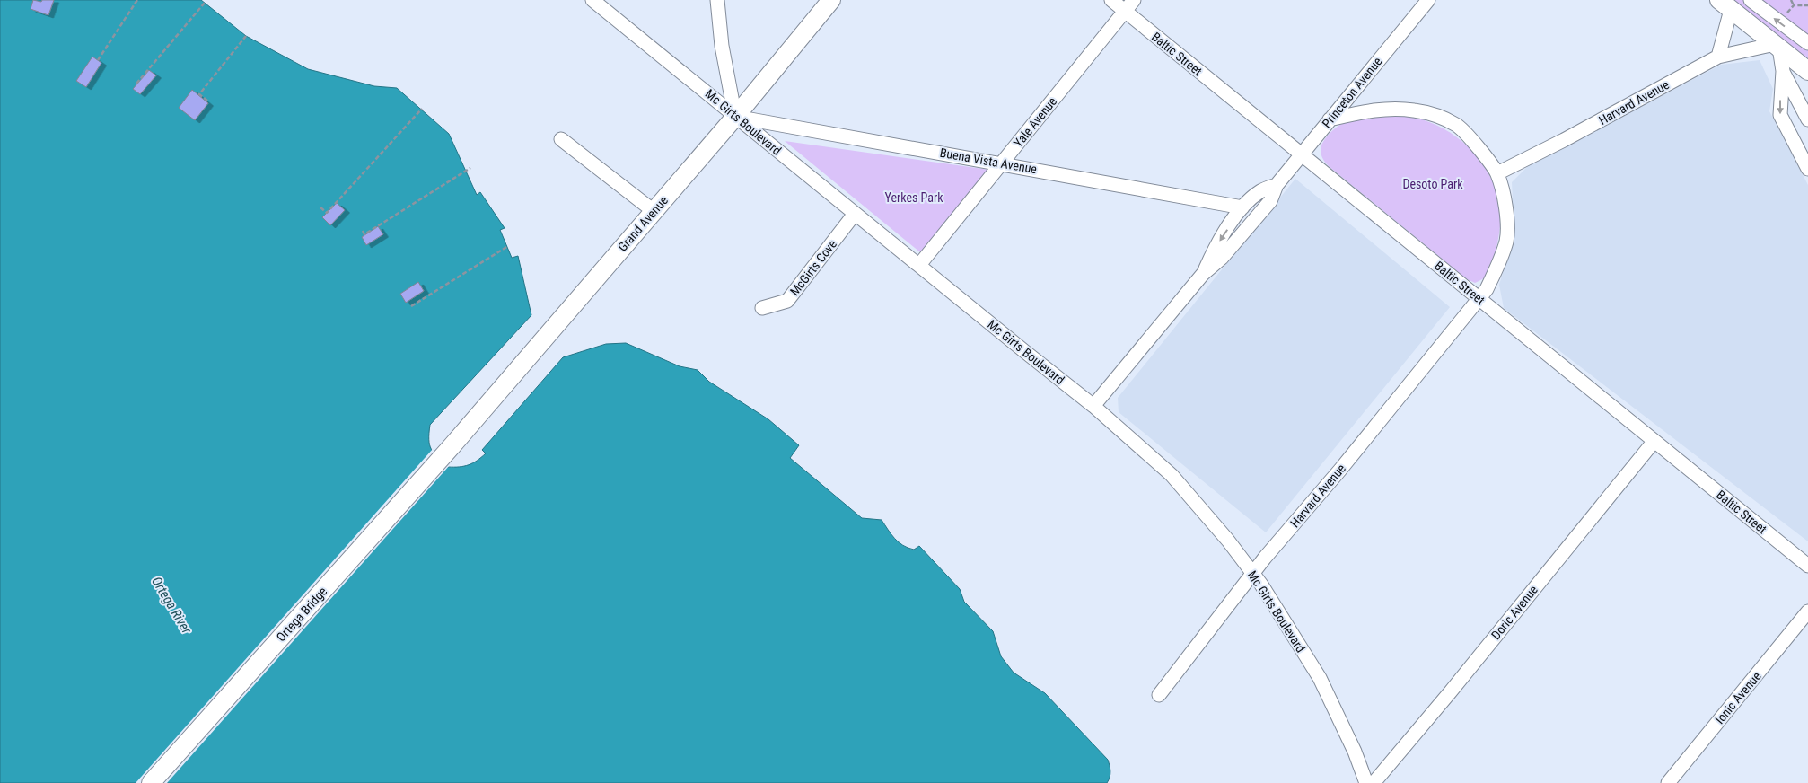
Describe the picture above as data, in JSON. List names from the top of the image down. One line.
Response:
{"streets":{"main road":["Grand Avenue","Ortega Bridge"],"street":["Baltic Street","Princeton Avenue","Harvard Avenue","Mc Girts Boulevard","Yale Avenue","Buena Vista Avenue","McGirts Cove","Doric Avenue","Ionic Avenue"]},"crossings":[["Baltic Street","Princeton Avenue"],["Baltic Street","Harvard Avenue"],["Baltic Street","Yale Avenue"],["Baltic Street","Doric Avenue"],["Princeton Avenue","Mc Girts Boulevard"],["Princeton Avenue","Buena Vista Avenue"],["Harvard Avenue","Mc Girts Boulevard"],["Mc Girts Boulevard","Yale Avenue"],["Mc Girts Boulevard","Buena Vista Avenue"],["Mc Girts Boulevard","Grand Avenue"],["Mc Girts Boulevard","McGirts Cove"],["Yale Avenue","Buena Vista Avenue"],["Buena Vista Avenue","Grand Avenue"],["Grand Avenue","Ortega Bridge"]],"water":["Ortega River"],"parks":["Desoto Park","Yerkes Park"]}
